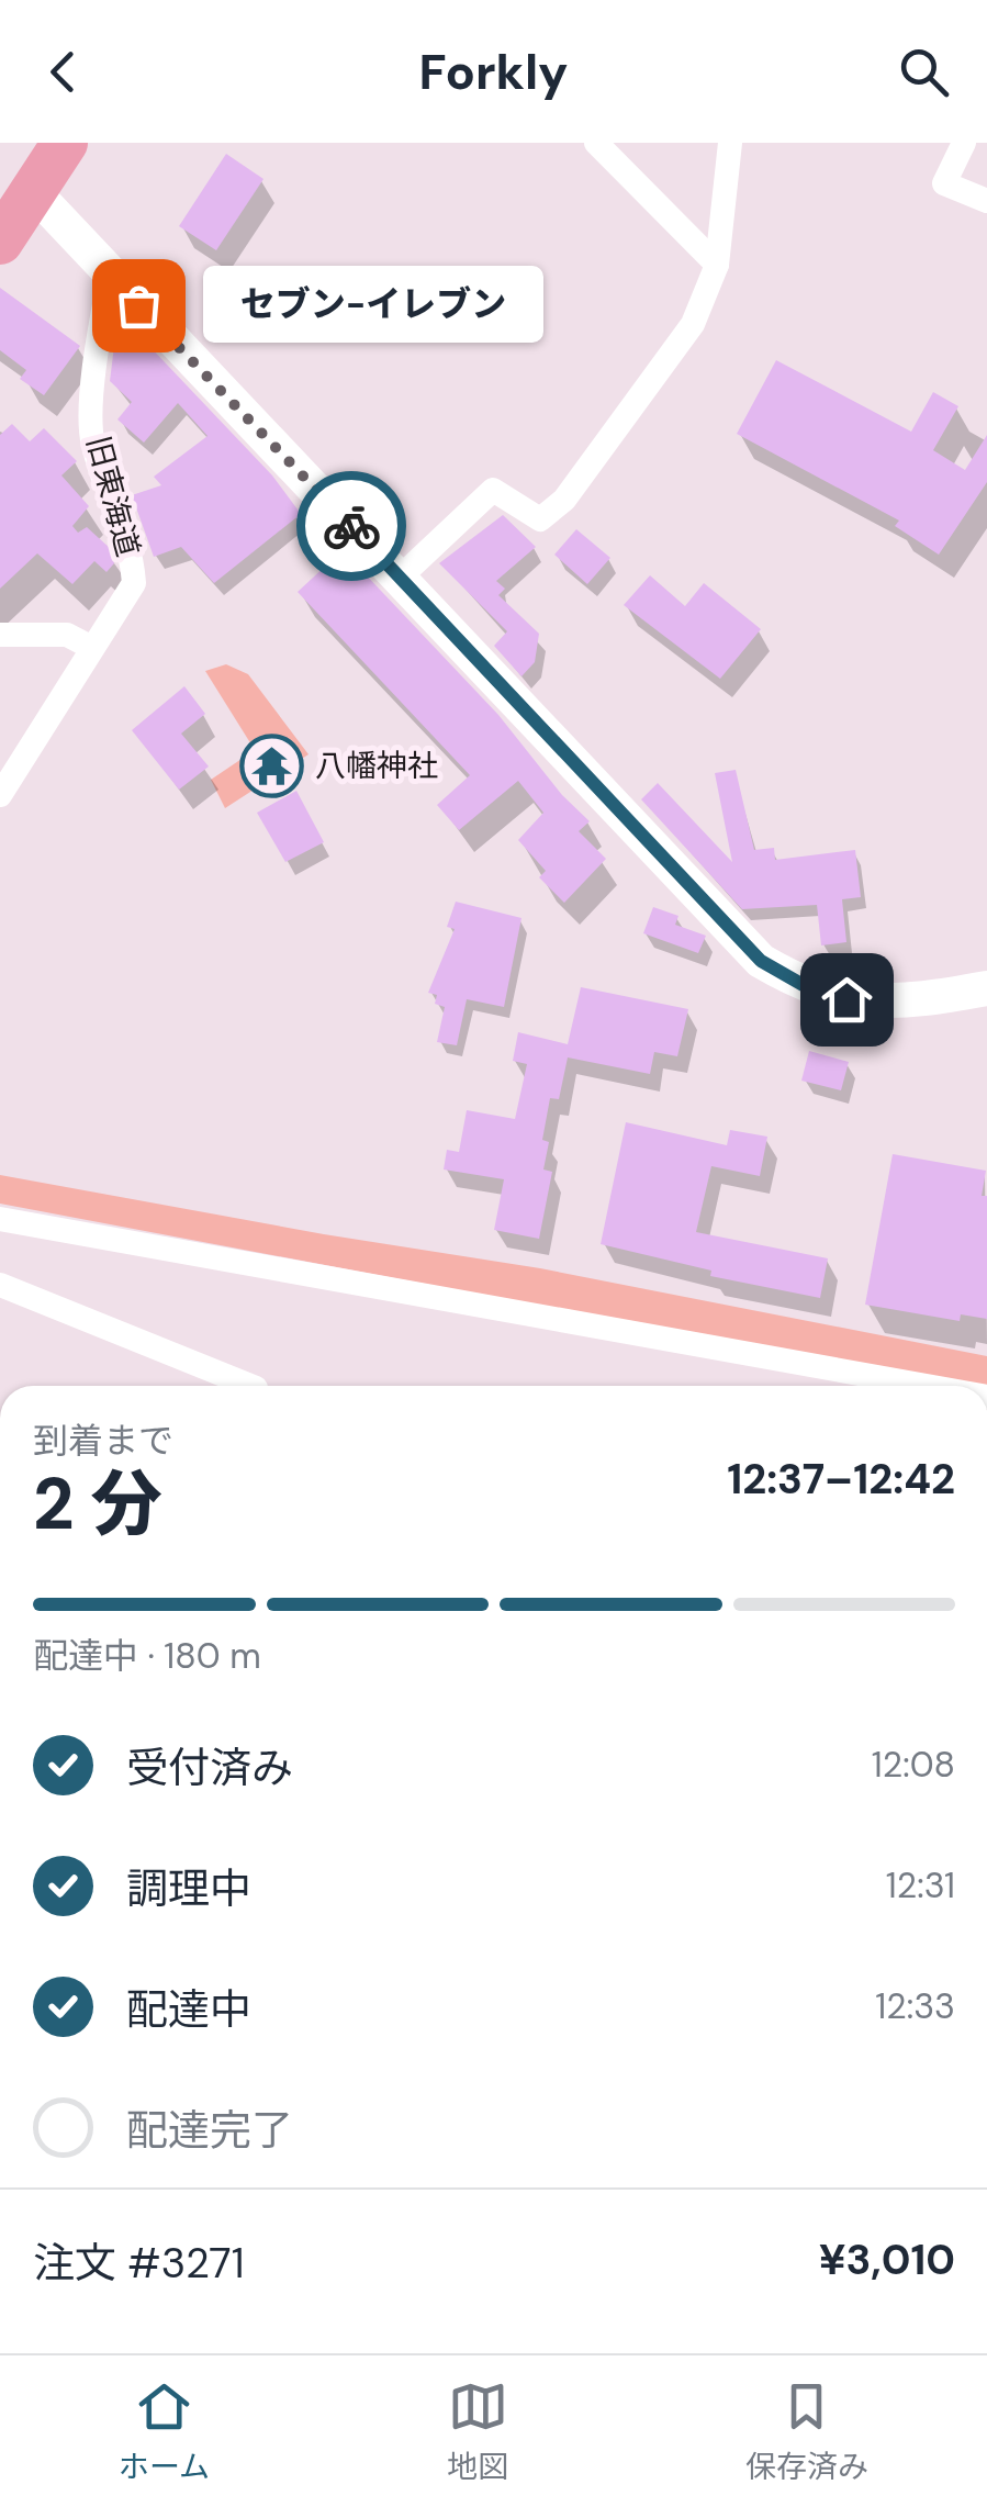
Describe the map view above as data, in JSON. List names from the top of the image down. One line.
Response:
{"streets":{"street":["旧東海道"]},"places":{"other":["セブン-イレブン"],"temple":["八幡神社"]},"page":{"header":"Forkly","bubble":"セブン-イレブン","heading":["2 分","到着まで","12:37–12:42"],"panel":["注文 #3271","¥3,010"],"bar":"配達中 · 180 m","list":[["受付済み","12:08"],["調理中","12:31"],["配達中","12:33"],"配達完了"],"tabs":["ホーム","地図","保存済み"]}}
